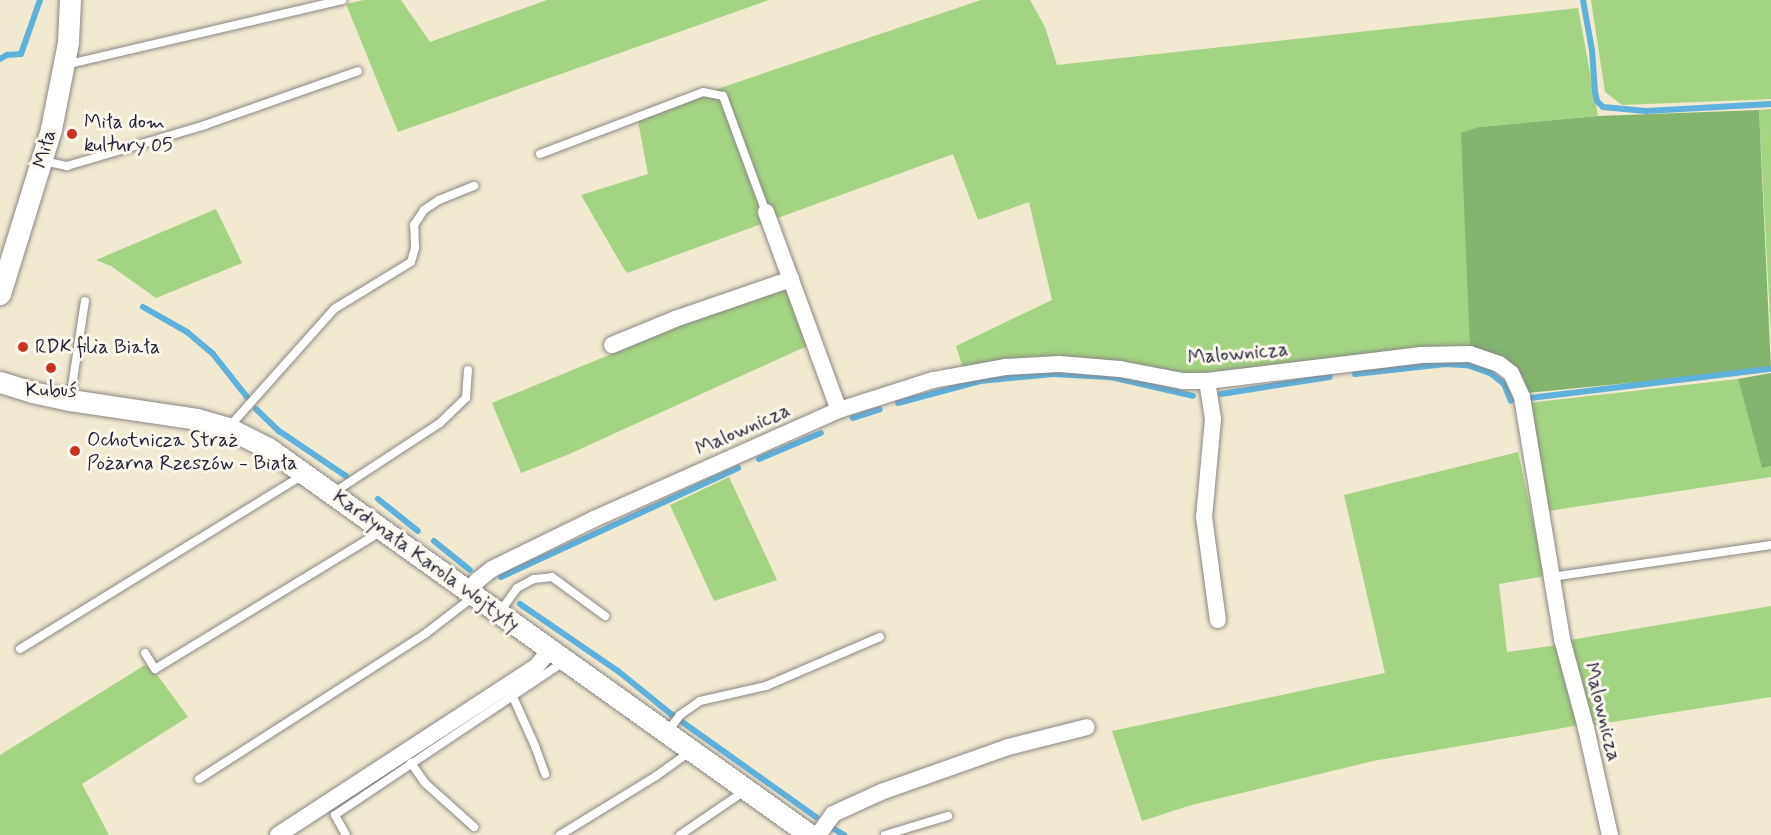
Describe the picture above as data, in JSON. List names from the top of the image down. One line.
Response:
{"streets":{"street":["Miła","Malownicza","Kardynała Karola Wojtyły"]},"crossings":[["Malownicza","Kardynała Karola Wojtyły"]],"places":["Miła dom kultury 05","RDK filia Biała","Kubuś","Ochotnicza Straż Pożarna Rzeszów - Biała"]}
